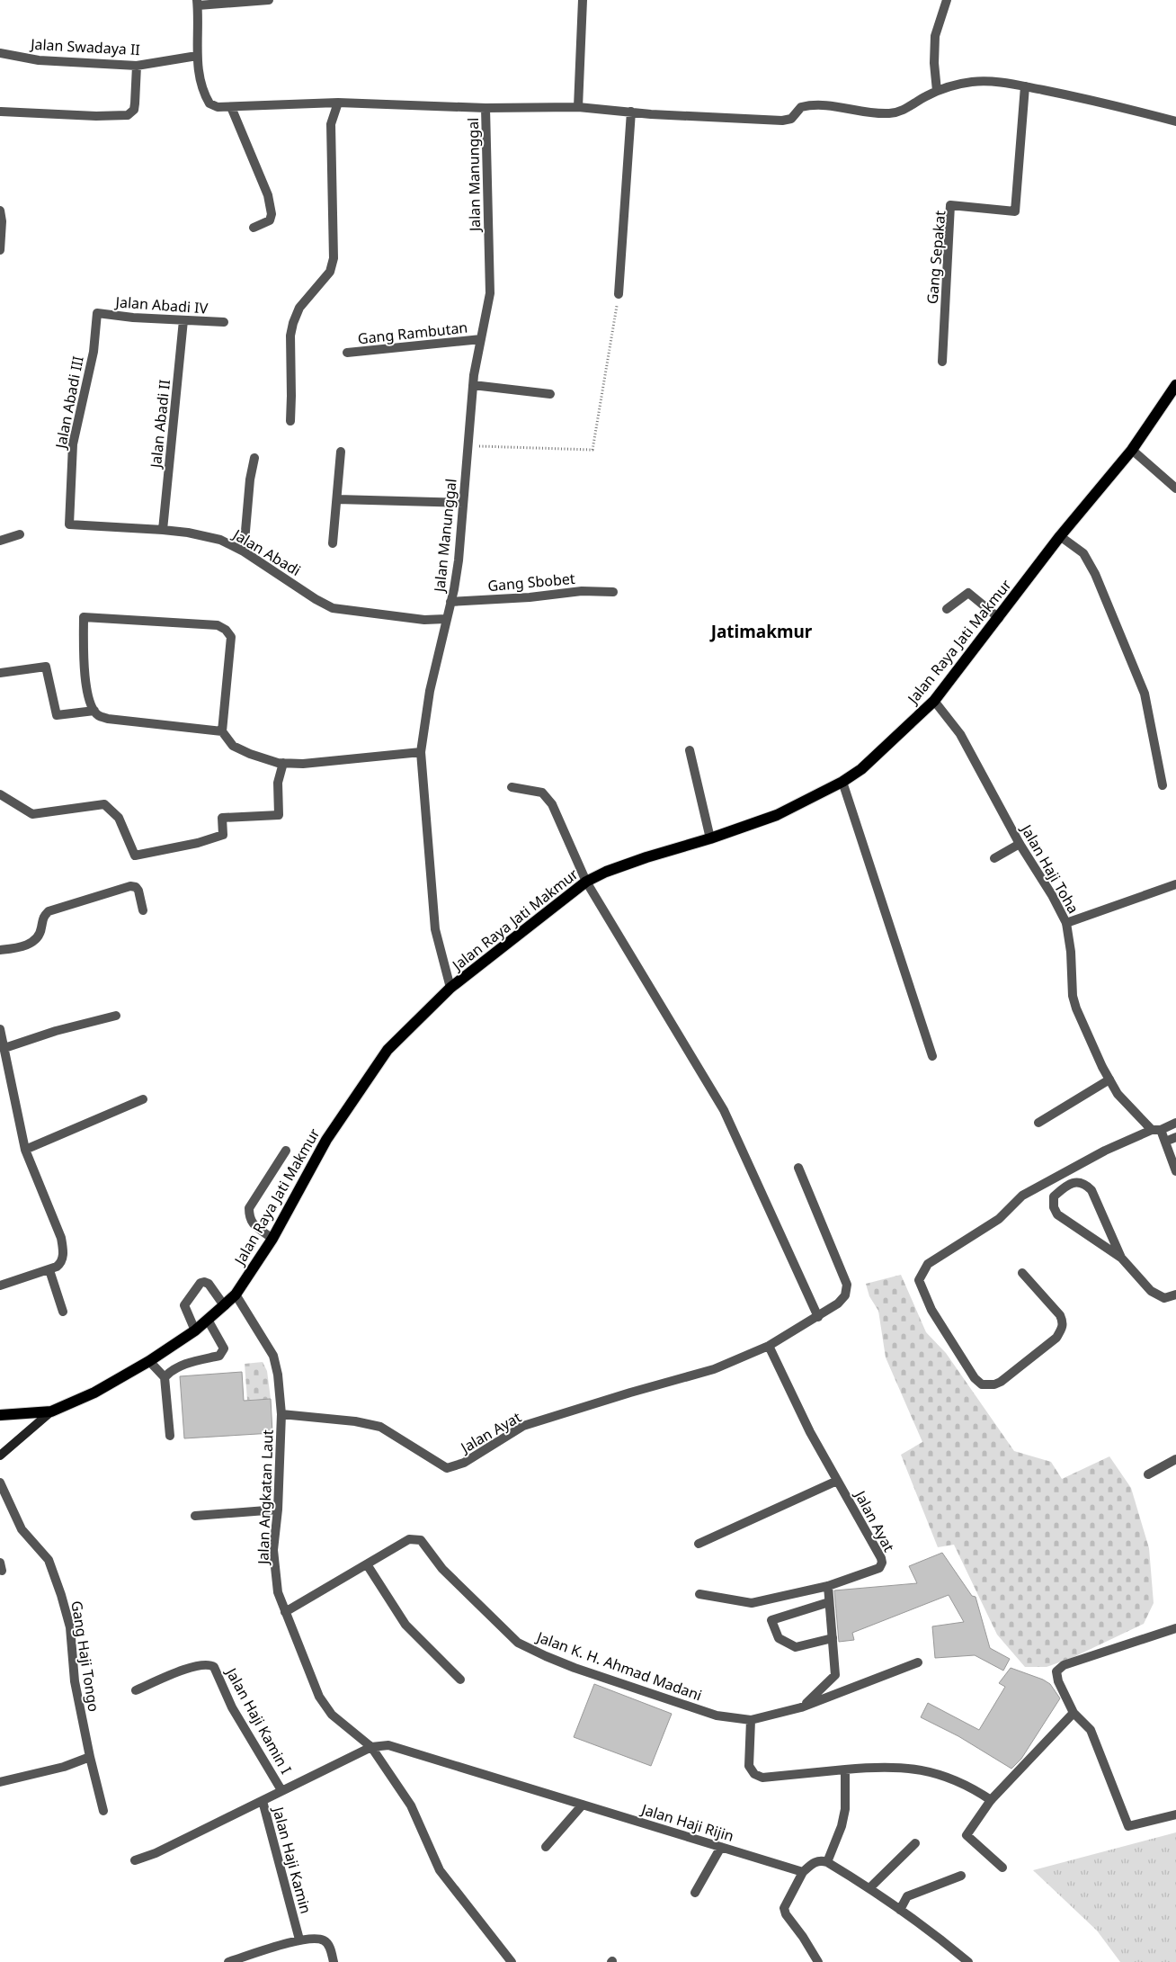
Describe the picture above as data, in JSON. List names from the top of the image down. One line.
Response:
{"streets":{"main road":["Jalan Raya Jati Makmur"],"street":["Jalan Swadaya II","Jalan Manunggal","Gang Sepakat","Jalan Abadi IV","Gang Rambutan","Jalan Abadi III","Jalan Abadi II","Jalan Abadi","Gang Sbobet","Jalan Haji Toha","Jalan Ayat","Jalan Angkatan Laut","Gang Haji Tongo","Jalan K. H. Ahmad Madani","Jalan Haji Kamin I","Jalan Haji Rijin","Jalan Haji Kamin"]},"crossings":[["Jalan Manunggal","Gang Rambutan"],["Jalan Manunggal","Jalan Abadi"],["Jalan Manunggal","Gang Sbobet"],["Jalan Manunggal","Jalan Raya Jati Makmur"],["Jalan Abadi IV","Jalan Abadi III"],["Jalan Abadi IV","Jalan Abadi II"],["Jalan Abadi III","Jalan Abadi"],["Jalan Abadi II","Jalan Abadi"],["Jalan Raya Jati Makmur","Jalan Haji Toha"],["Jalan Raya Jati Makmur","Jalan Angkatan Laut"],["Jalan Ayat","Jalan Angkatan Laut"],["Jalan Angkatan Laut","Jalan K. H. Ahmad Madani"],["Jalan Angkatan Laut","Jalan Haji Rijin"],["Jalan Angkatan Laut","Jalan Haji Kamin"],["Jalan Haji Kamin I","Jalan Haji Kamin"],["Jalan Haji Rijin","Jalan Haji Kamin"]],"districts":["Jatimakmur"]}
